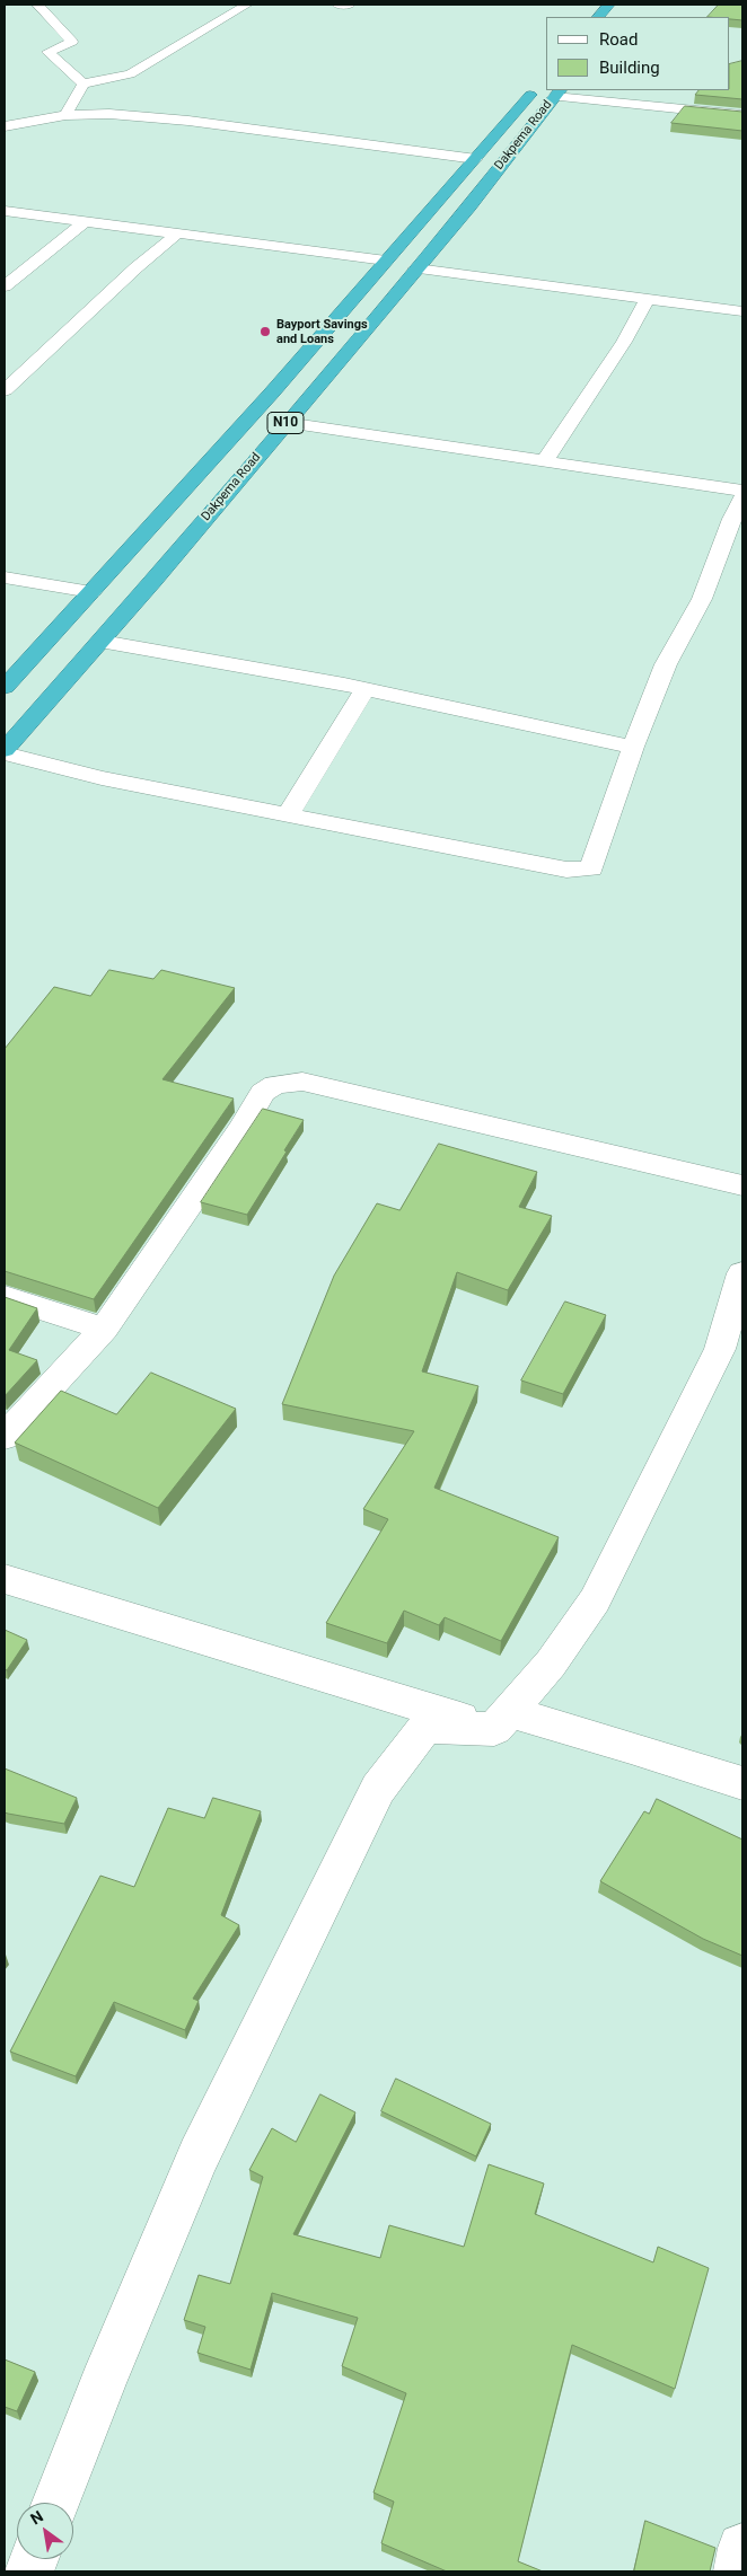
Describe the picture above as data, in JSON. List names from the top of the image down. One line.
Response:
{"streets":{"highway":["Dakpema Road","N10"]},"places":["Bayport Savings and Loans"],"legend":["Road","Building"],"north":"top left"}
